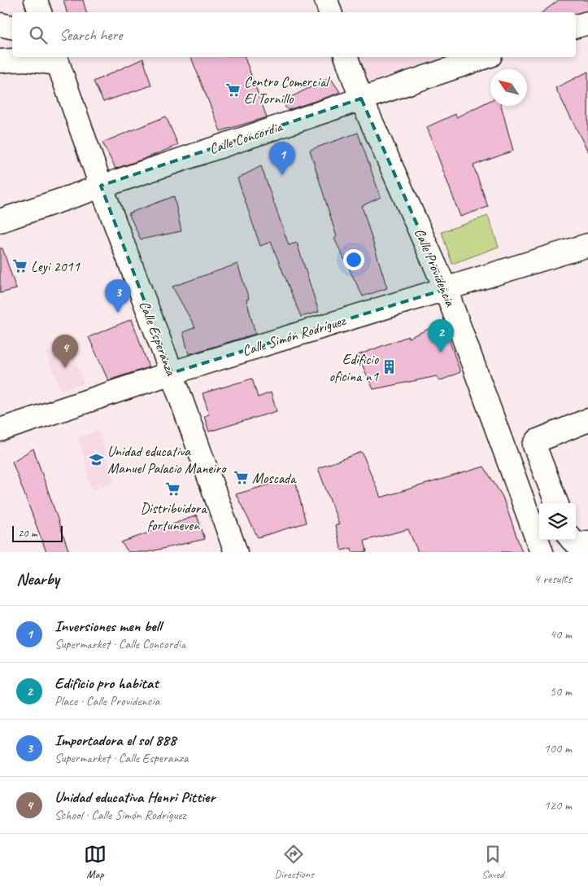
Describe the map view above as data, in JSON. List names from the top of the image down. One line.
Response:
{"streets":{"street":["Calle Concordia","Calle Providencia","Calle Simón Rodríguez","Calle Esperanza"]},"crossings":[["Calle Concordia","Calle Providencia"],["Calle Concordia","Calle Esperanza"],["Calle Providencia","Calle Simón Rodríguez"],["Calle Simón Rodríguez","Calle Esperanza"]],"places":{"supermarket":["Centro Comercial El Tornillo","Leyi 2011","Moscada","Distribuidora fortuneven"],"building":["Edificio oficina n1"],"school or university":["Unidad educativa Manuel Palacio Maneiro"]},"scale_bar":"20 m","north":"top left","page":{"search":"Search here","pins":["1","3","2","4"],"scale":"20 m","heading":["Nearby","4 results"],"list":[{"mark":"1","name":"Inversiones men bell","note":"Supermarket · Calle Concordia","value":"40 m"},{"mark":"2","name":"Edificio pro habitat","note":"Place · Calle Providencia","value":"50 m"},{"mark":"3","name":"Importadora el sol 888","note":"Supermarket · Calle Esperanza","value":"100 m"},{"mark":"4","name":"Unidad educativa Henri Pittier","note":"School · Calle Simón Rodríguez","value":"120 m"}],"nav":["Map","Directions","Saved"]}}
